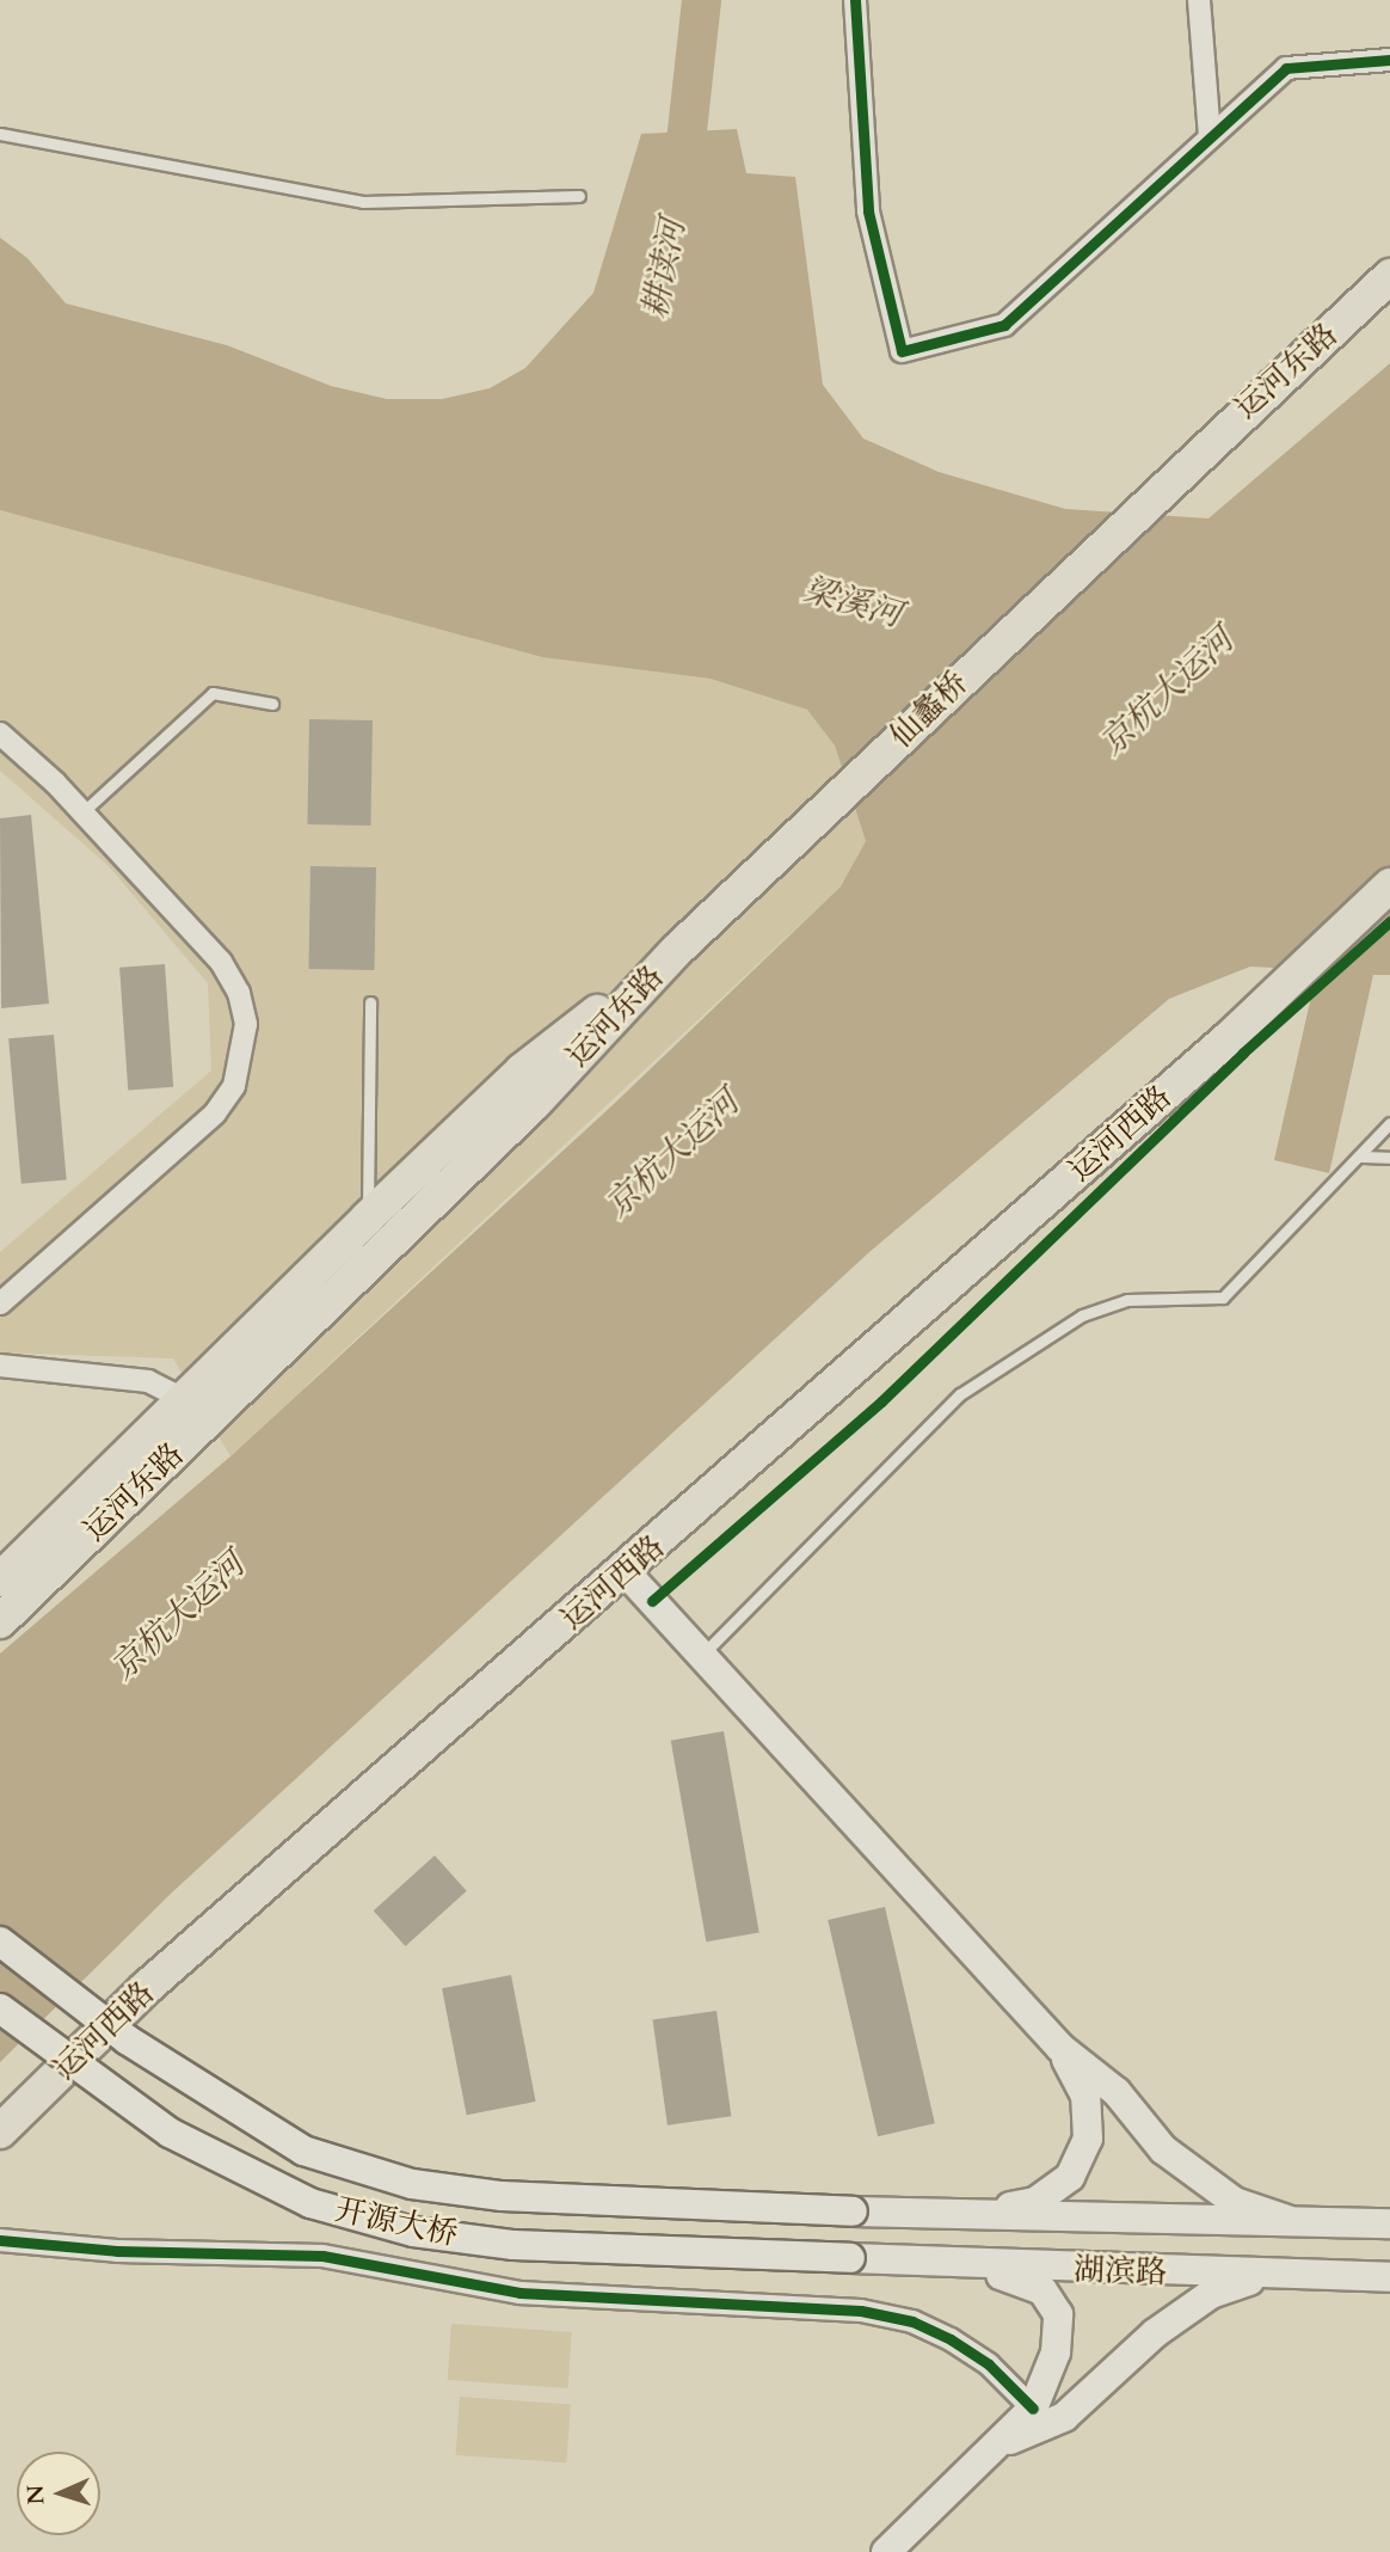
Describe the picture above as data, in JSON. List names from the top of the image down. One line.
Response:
{"streets":{"main road":["运河东路","仙蠡桥","运河西路","开源大桥","湖滨路"]},"crossings":[["运河东路","仙蠡桥"],["开源大桥","湖滨路"]],"water":["耕读河","梁溪河","京杭大运河"],"north":"left"}
